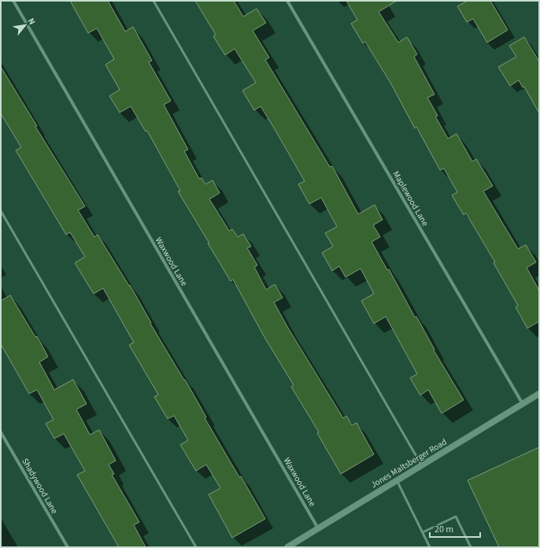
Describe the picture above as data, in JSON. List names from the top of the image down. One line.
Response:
{"streets":{"main road":["Jones Maltsberger Road"],"street":["Maplewood Lane","Waxwood Lane","Shadywood Lane"]},"crossings":[["Maplewood Lane","Jones Maltsberger Road"],["Waxwood Lane","Jones Maltsberger Road"]],"scale_bar":"20 m","north":"top right"}
